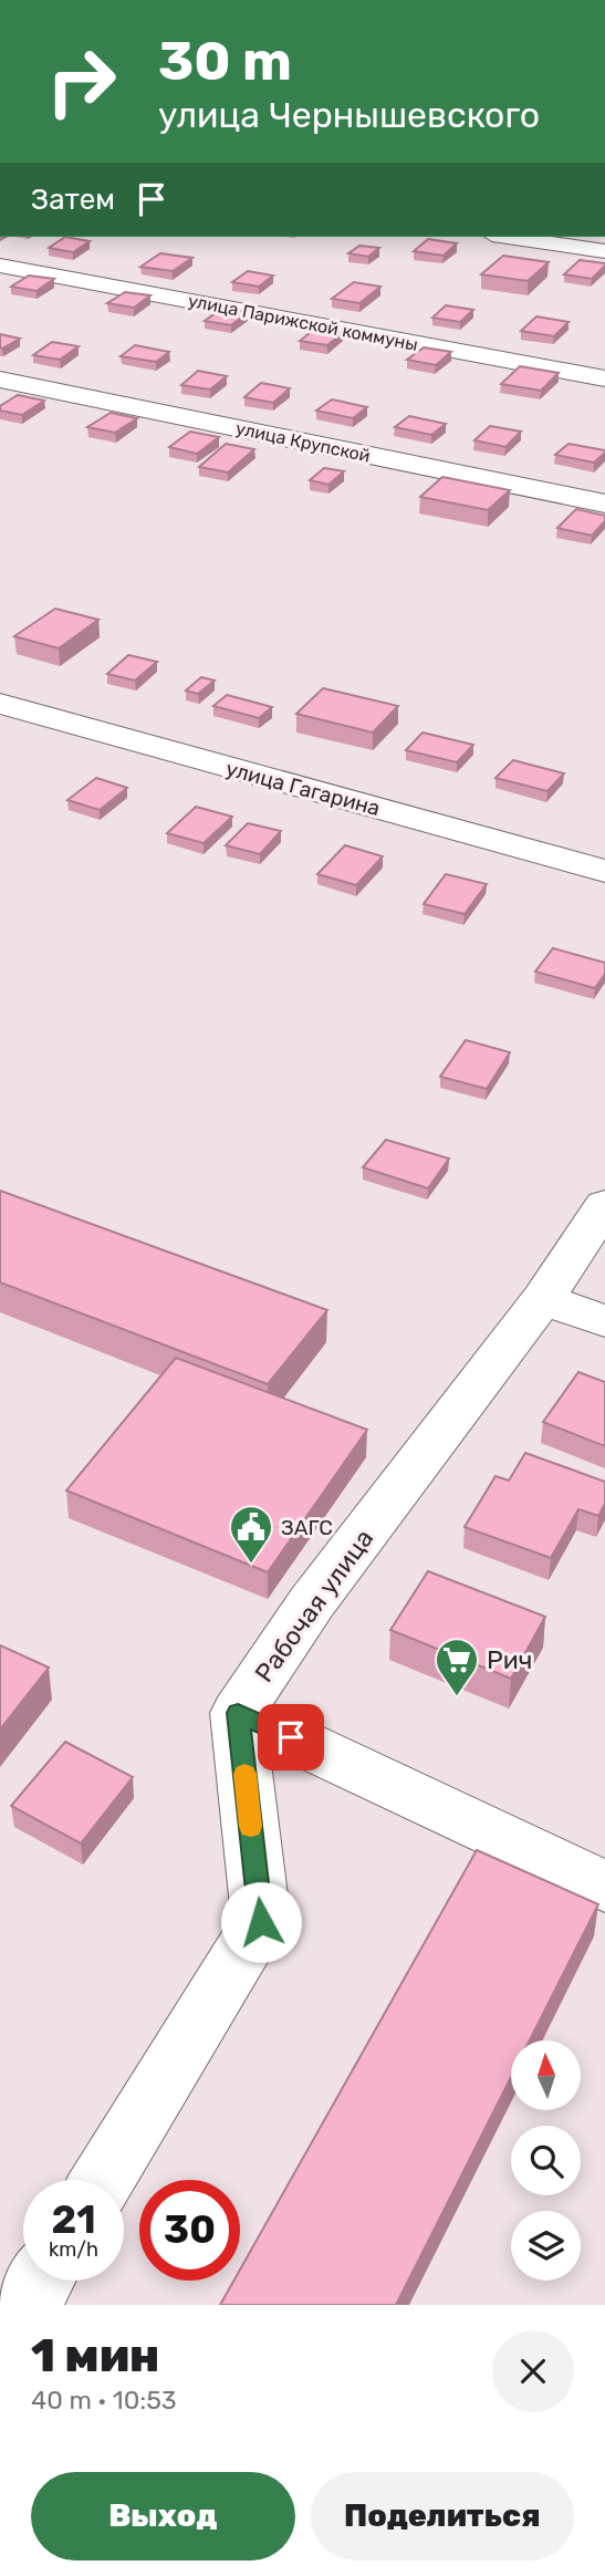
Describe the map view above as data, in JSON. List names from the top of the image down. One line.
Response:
{"streets":{"street":["улица Парижской коммуны","улица Крупской","улица Гагарина","Рабочая улица"]},"places":{"public building":["ЗАГС"],"supermarket":["Рич"]},"north":"top","page":{"turn":["30 m","улица Чернышевского"],"then":"Затем","speed":"21 km/h","limit":"30","heading":["1 мин","40 m · 10:53"],"buttons":["Выход","Поделиться"]}}
